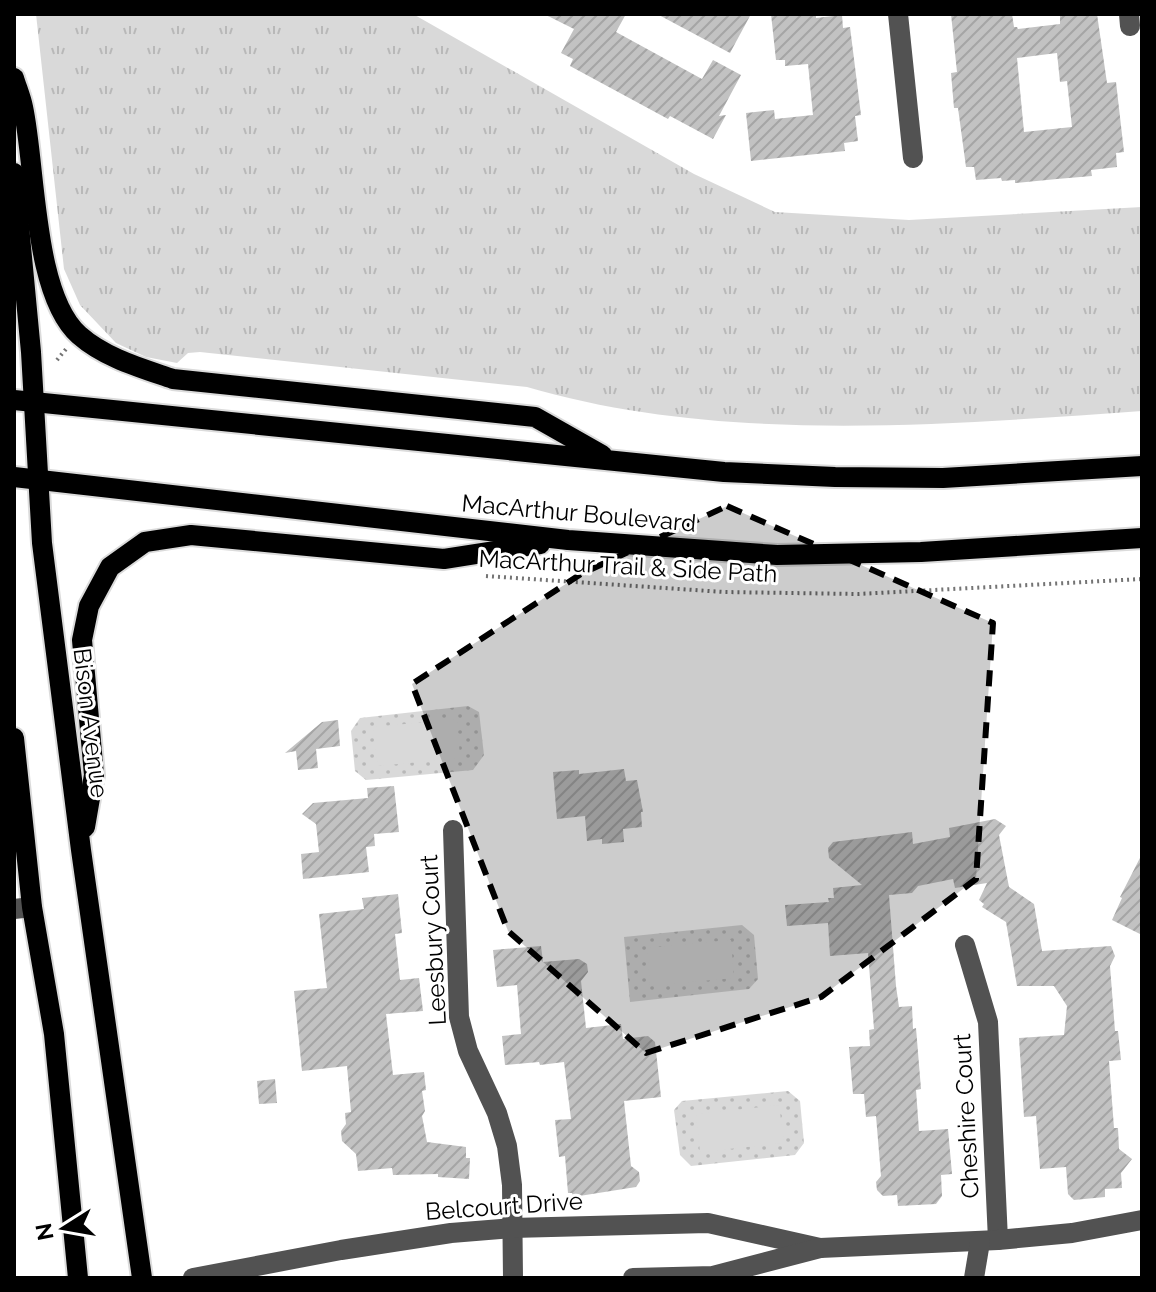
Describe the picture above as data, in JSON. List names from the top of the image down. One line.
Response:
{"streets":{"main road":["MacArthur Boulevard","Bison Avenue"],"street":["Leesbury Court","Cheshire Court","Belcourt Drive"],"path":["MacArthur Trail & Side Path"]},"crossings":[["MacArthur Boulevard","Bison Avenue"],["Leesbury Court","Belcourt Drive"],["Cheshire Court","Belcourt Drive"]],"north":"left"}
